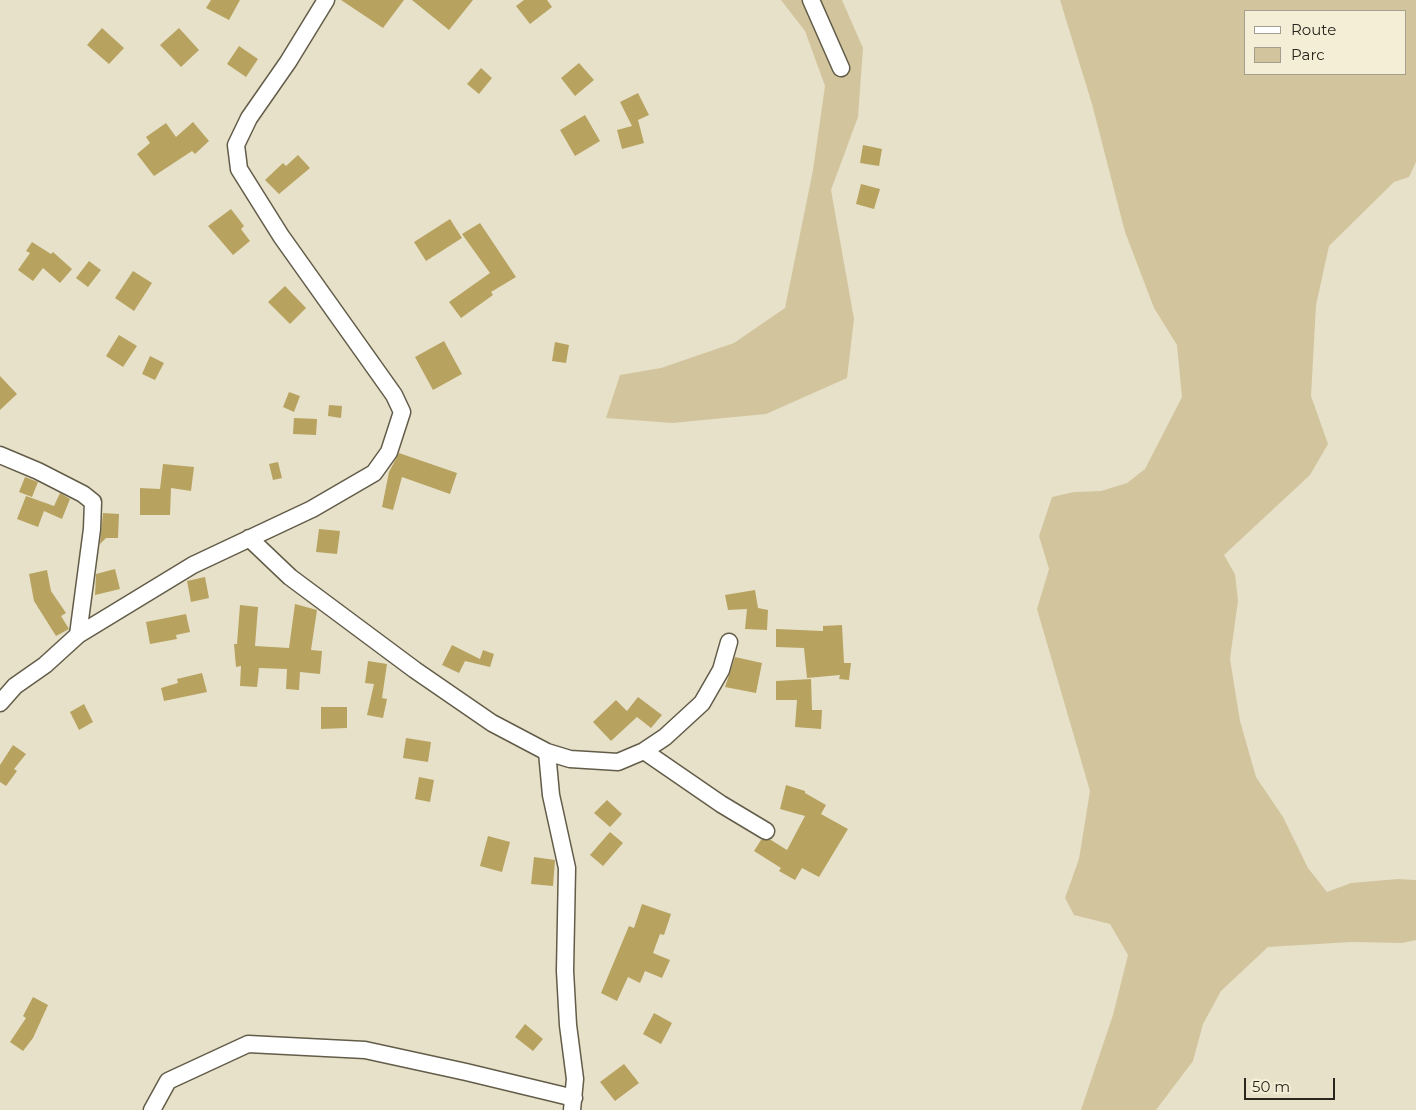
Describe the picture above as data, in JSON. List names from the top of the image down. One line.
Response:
{"legend":["Route","Parc"],"scale_bar":"50 m"}
